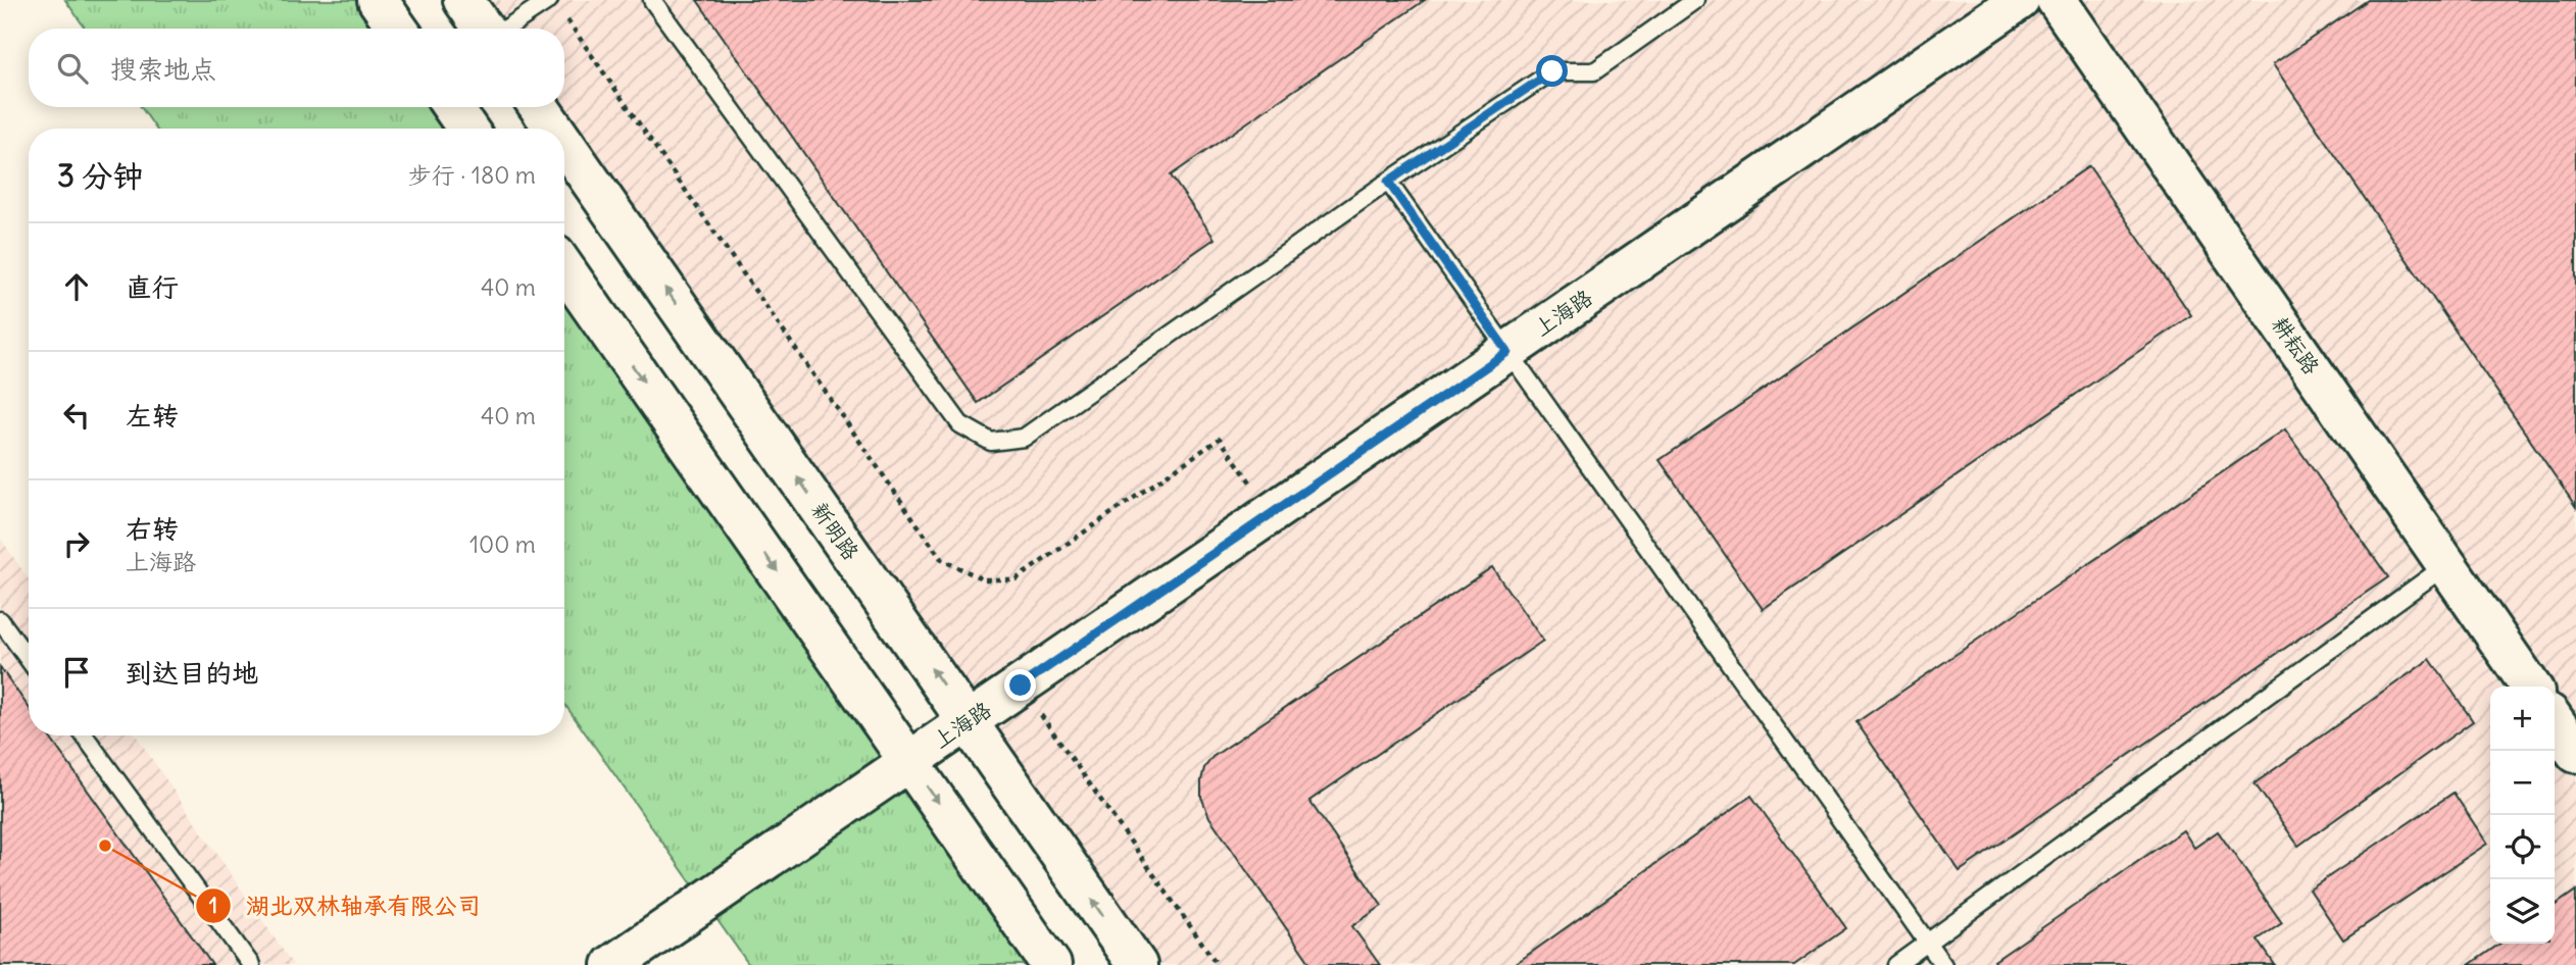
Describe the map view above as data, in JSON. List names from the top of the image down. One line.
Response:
{"streets":{"street":["上海路","耕耘路","新明路"]},"crossings":[["上海路","新明路"]],"places":["湖北双林轴承有限公司"],"page":{"search":"搜索地点","heading":["3 分钟","步行 · 180 m"],"list":[["直行","40 m"],["左转","40 m"],["右转","上海路","100 m"],"到达目的地"],"map_buttons":["+","−"]}}
